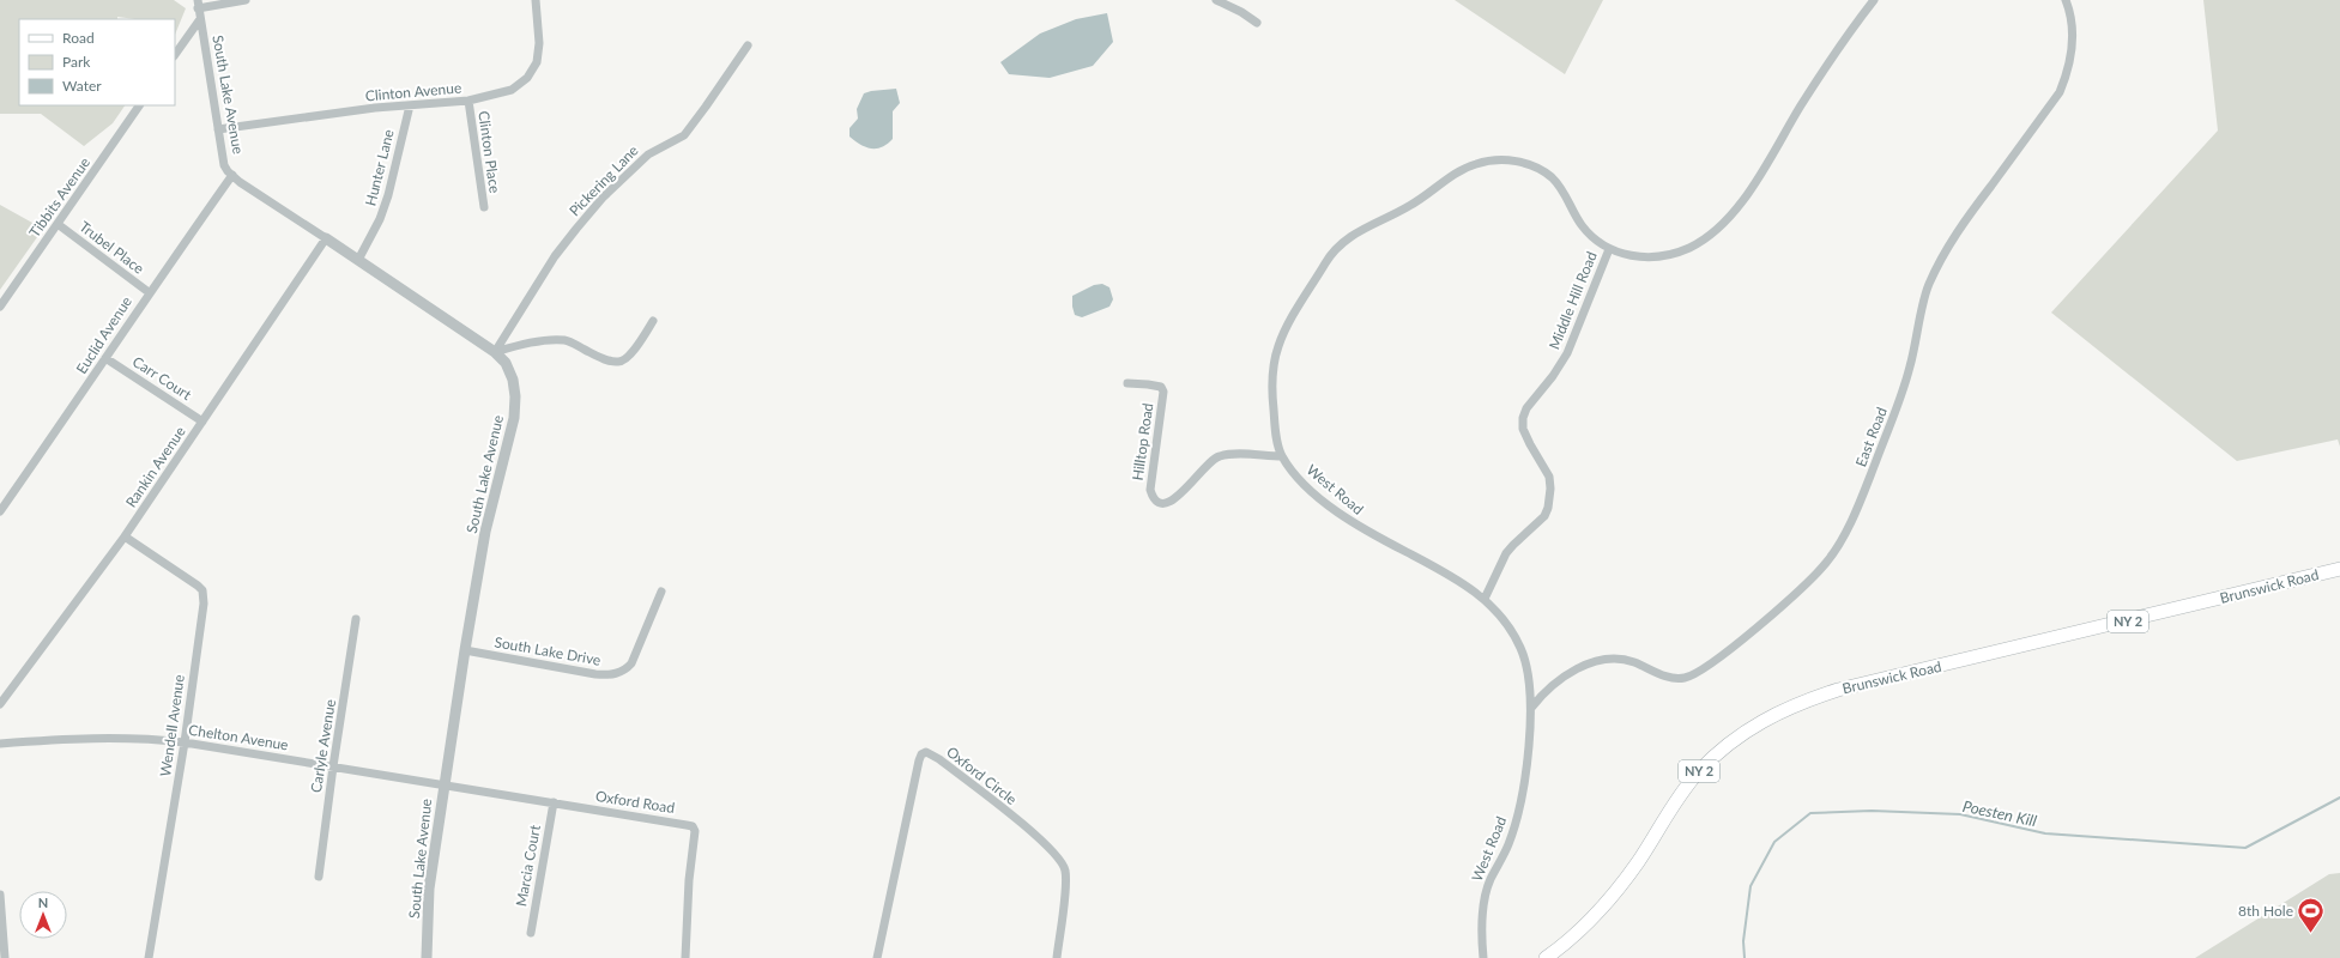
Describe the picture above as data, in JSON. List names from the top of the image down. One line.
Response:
{"streets":{"main road":["Brunswick Road","NY 2"],"street":["Clinton Avenue","South Lake Avenue","Clinton Place","Hunter Lane","Pickering Lane","Tibbits Avenue","Trubel Place","Middle Hill Road","Euclid Avenue","Carr Court","East Road","Hilltop Road","Rankin Avenue","West Road","South Lake Drive","Wendell Avenue","Chelton Avenue","Carlyle Avenue","Oxford Circle","Oxford Road","Marcia Court"]},"crossings":[["Clinton Avenue","South Lake Avenue"],["Clinton Avenue","Clinton Place"],["Clinton Avenue","Hunter Lane"],["South Lake Avenue","Hunter Lane"],["South Lake Avenue","Pickering Lane"],["South Lake Avenue","Euclid Avenue"],["South Lake Avenue","Rankin Avenue"],["South Lake Avenue","South Lake Drive"],["South Lake Avenue","Chelton Avenue"],["South Lake Avenue","Oxford Road"],["Tibbits Avenue","Trubel Place"],["Trubel Place","Euclid Avenue"],["Middle Hill Road","West Road"],["Euclid Avenue","Carr Court"],["Carr Court","Rankin Avenue"],["East Road","West Road"],["Hilltop Road","West Road"],["Rankin Avenue","Wendell Avenue"],["Wendell Avenue","Chelton Avenue"],["Chelton Avenue","Carlyle Avenue"],["Chelton Avenue","Oxford Road"],["Oxford Road","Marcia Court"]],"water":["Poesten Kill"],"places":{"sports":["8th Hole"]},"legend":["Road","Park","Water"],"north":"top"}
